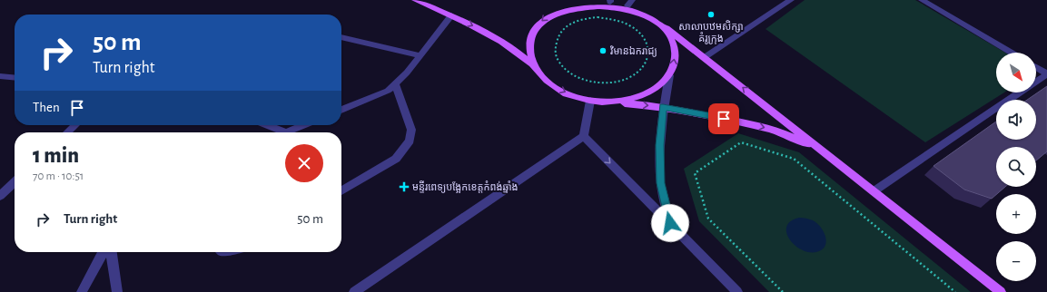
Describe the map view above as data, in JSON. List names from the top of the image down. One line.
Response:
{"places":{"other":["សាលាបឋមសិក្សា គំរូក្រុង","វិមានឯករាជ្យ"],"health":["មន្ទីរពេទ្យបង្អែកខេត្តកំពង់ឆ្នាំង"]},"north":"bottom right","page":{"turn":["50 m","Turn right"],"map_buttons":["+","−"],"then":"Then","heading":["1 min","70 m · 10:51"],"list":[{"name":"Turn right","value":"50 m"}]}}
